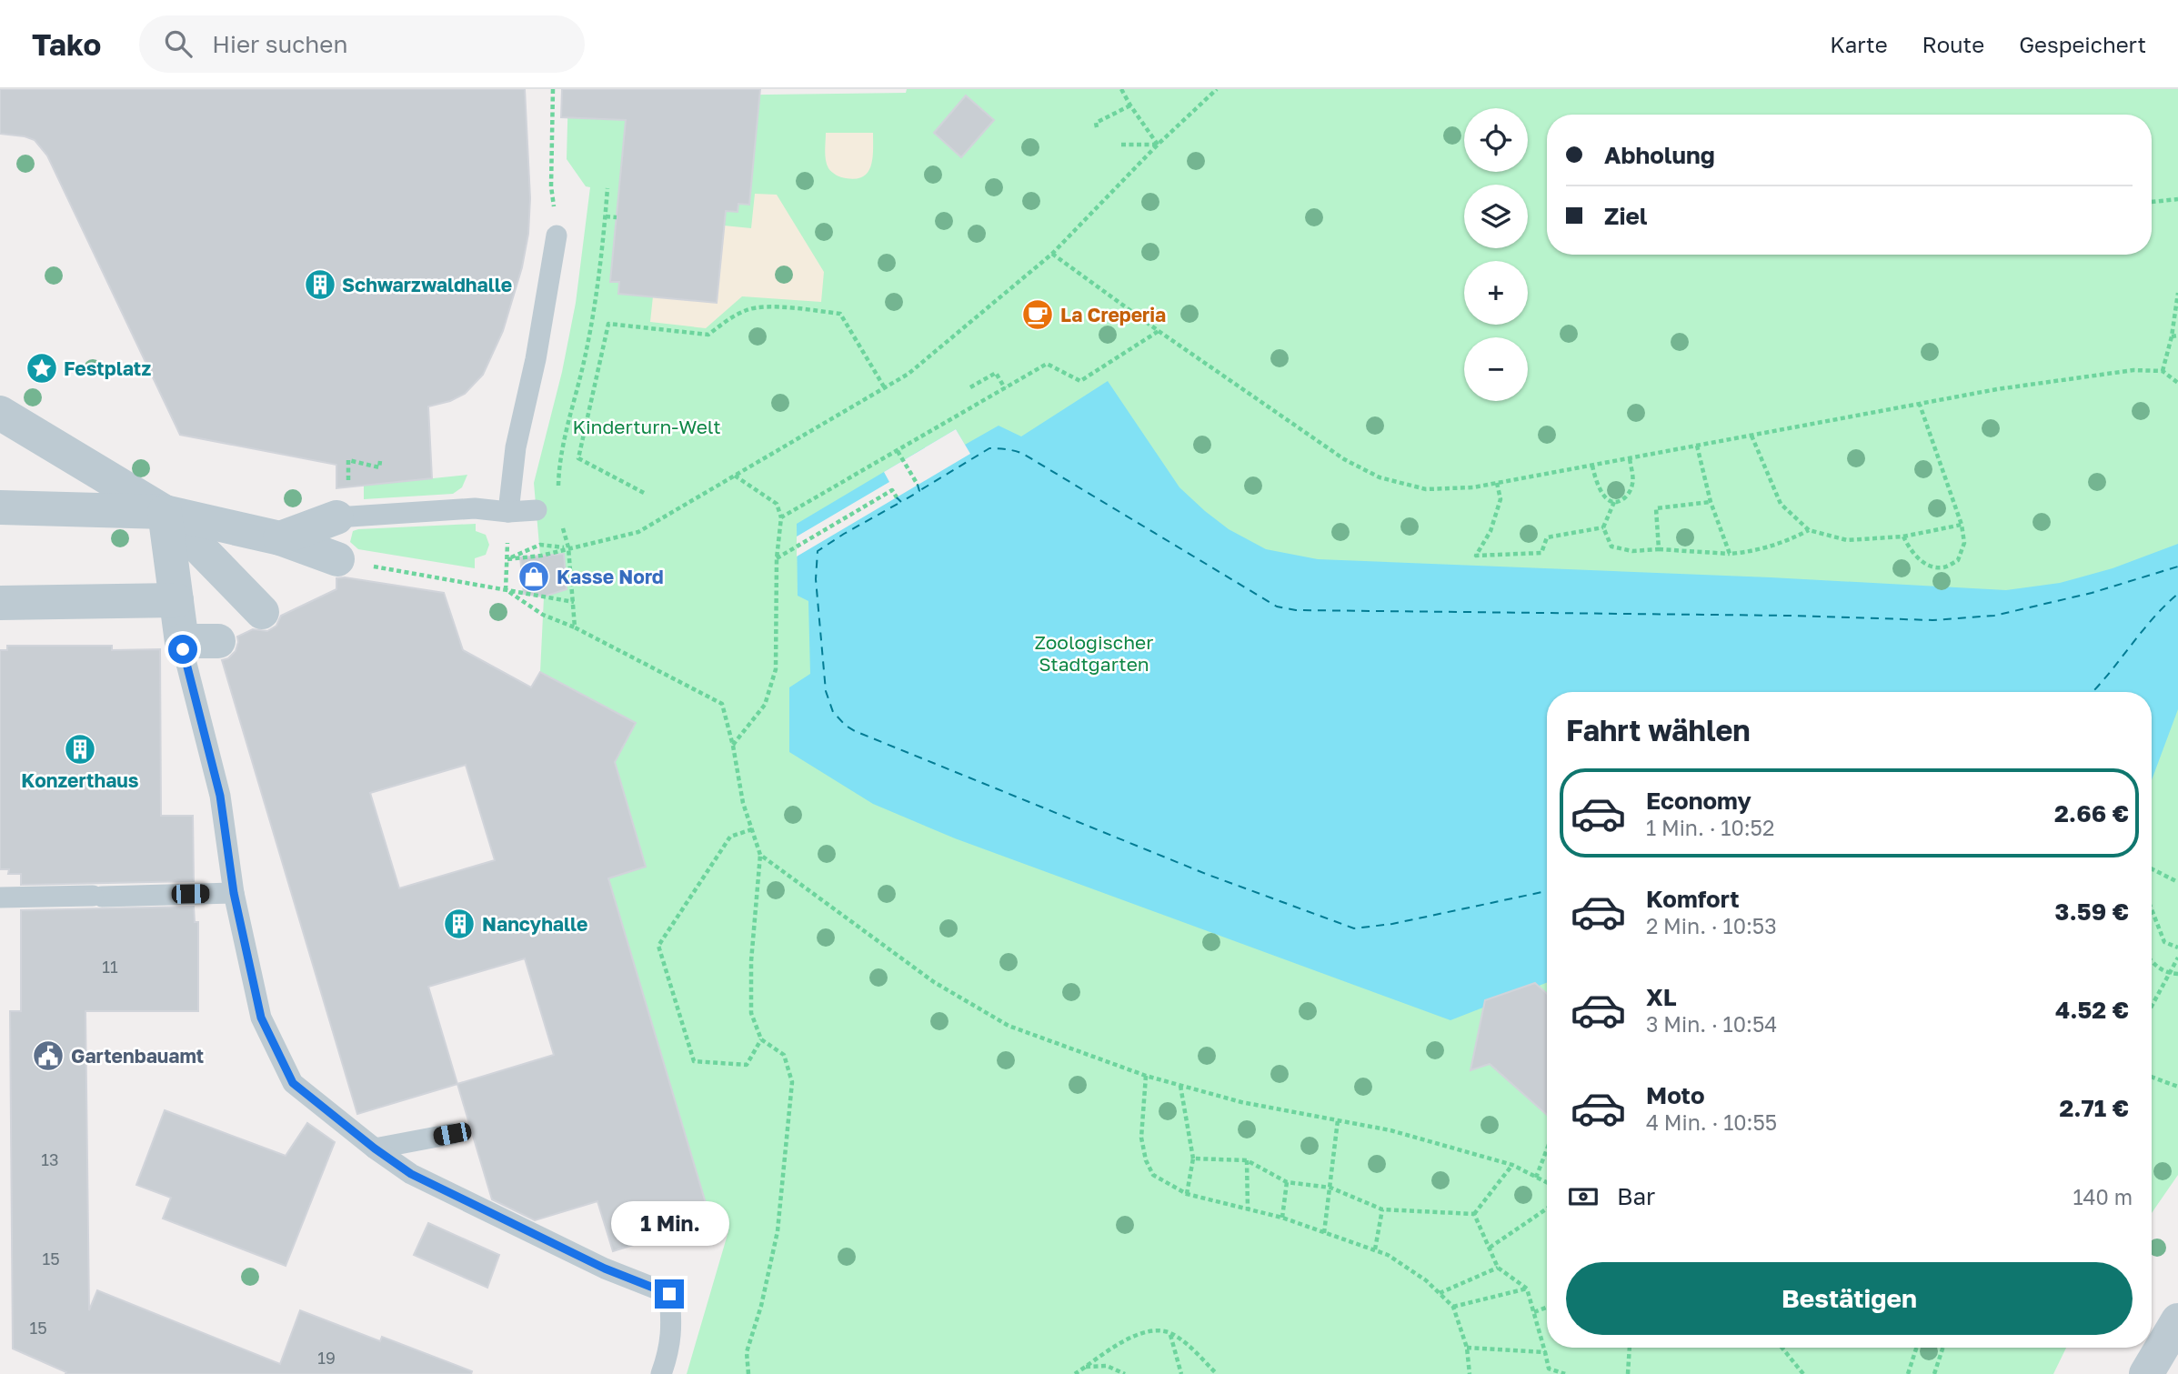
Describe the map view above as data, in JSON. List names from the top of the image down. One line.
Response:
{"parks":["Kinderturn-Welt","Zoologischer Stadtgarten"],"places":{"building":["Schwarzwaldhalle","Konzerthaus","Nancyhalle"],"cafe":["La Creperia"],"place":["Festplatz"],"shop":["Kasse Nord"],"public building":["Gartenbauamt"]},"house_numbers":["11","13","15","15","19"],"page":{"header":"Tako","search":"Hier suchen","nav":["Karte","Route","Gespeichert"],"map_buttons":["+","−"],"banner":["Abholung","Ziel"],"heading":"Fahrt wählen","list":[{"name":"Economy","note":"1 Min. · 10:52","value":"2.66 €"},{"name":"Komfort","note":"2 Min. · 10:53","value":"3.59 €"},{"name":"XL","note":"3 Min. · 10:54","value":"4.52 €"},{"name":"Moto","note":"4 Min. · 10:55","value":"2.71 €"}],"pay":["Bar","140 m"],"bubble":"1 Min.","buttons":"Bestätigen"}}
